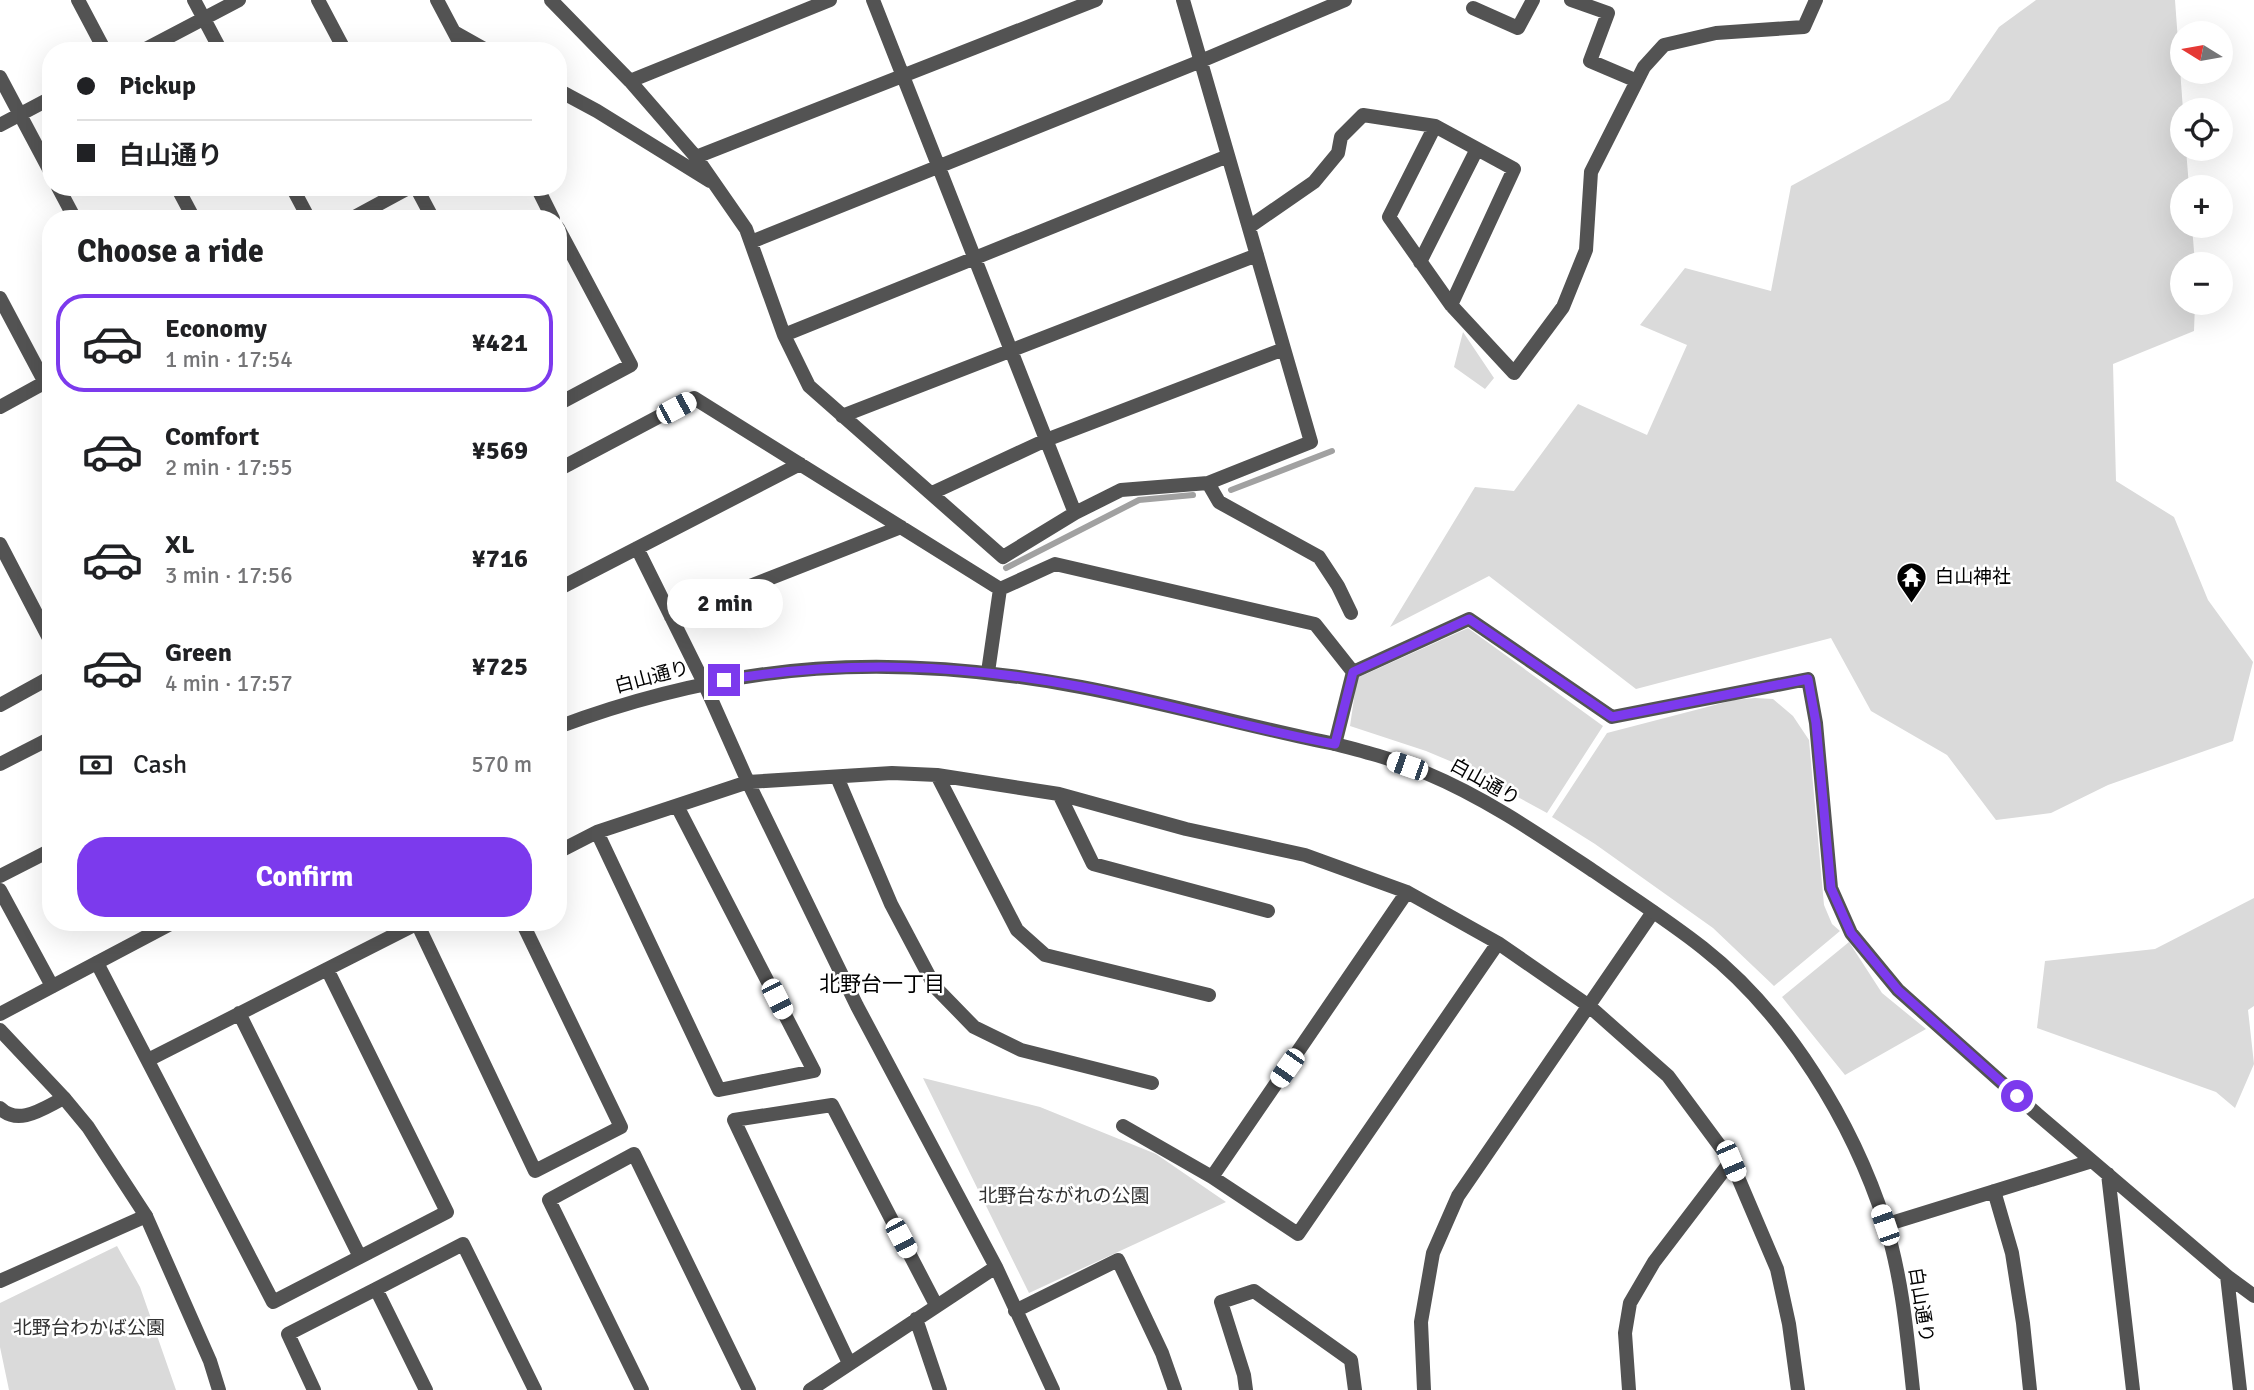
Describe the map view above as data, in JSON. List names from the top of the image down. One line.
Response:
{"streets":{"street":["白山通り"]},"districts":["北野台一丁目"],"parks":["北野台ながれの公園","北野台わかば公園"],"places":{"temple":["白山神社"]},"north":"left","page":{"map_buttons":["+","−"],"banner":["Pickup","白山通り"],"heading":"Choose a ride","list":[{"name":"Economy","note":"1 min · 17:54","value":"¥421"},{"name":"Comfort","note":"2 min · 17:55","value":"¥569"},{"name":"XL","note":"3 min · 17:56","value":"¥716"},{"name":"Green","note":"4 min · 17:57","value":"¥725"}],"bubble":"2 min","pay":["Cash","570 m"],"buttons":"Confirm"}}
